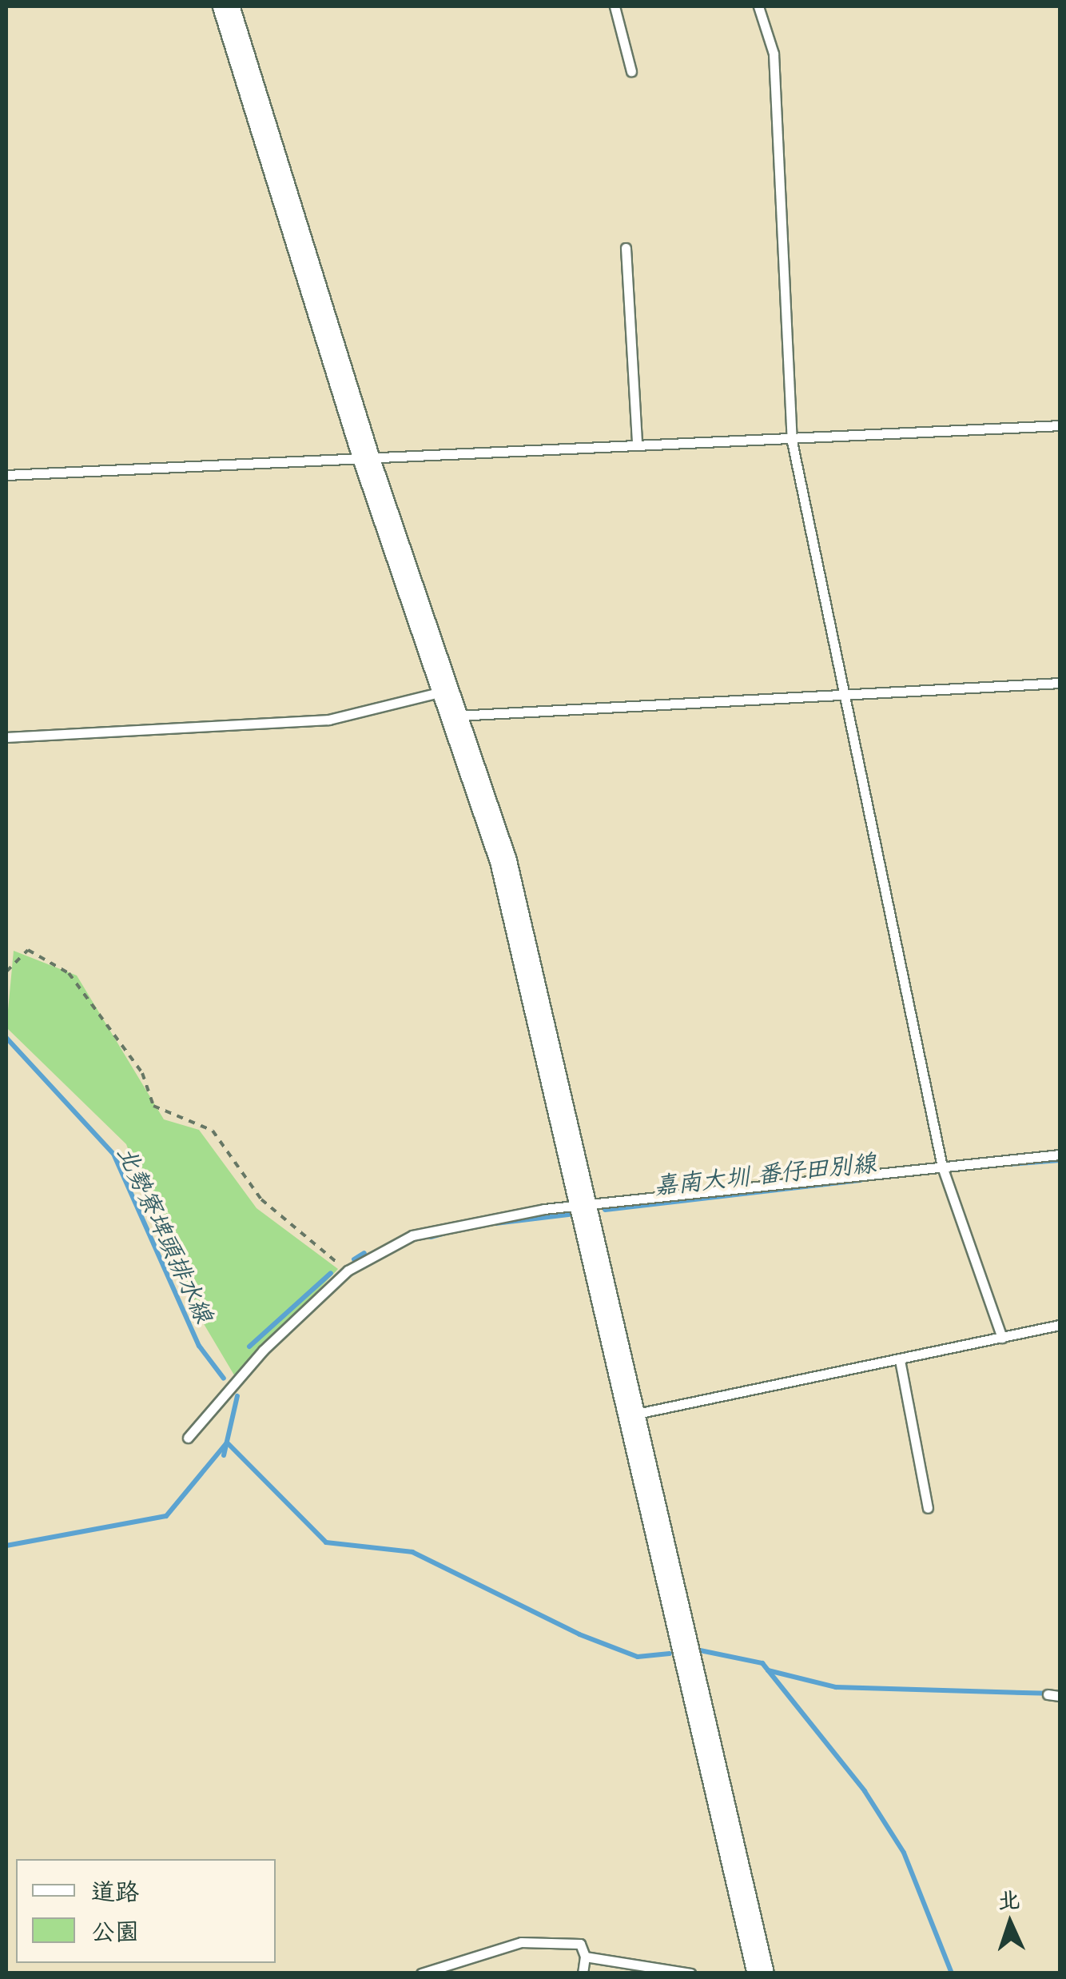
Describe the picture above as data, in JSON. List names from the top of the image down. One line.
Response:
{"water":["嘉南大圳 番仔田別線","北勢寮埤頭排水線"],"legend":["道路","公園"],"north":"top"}
